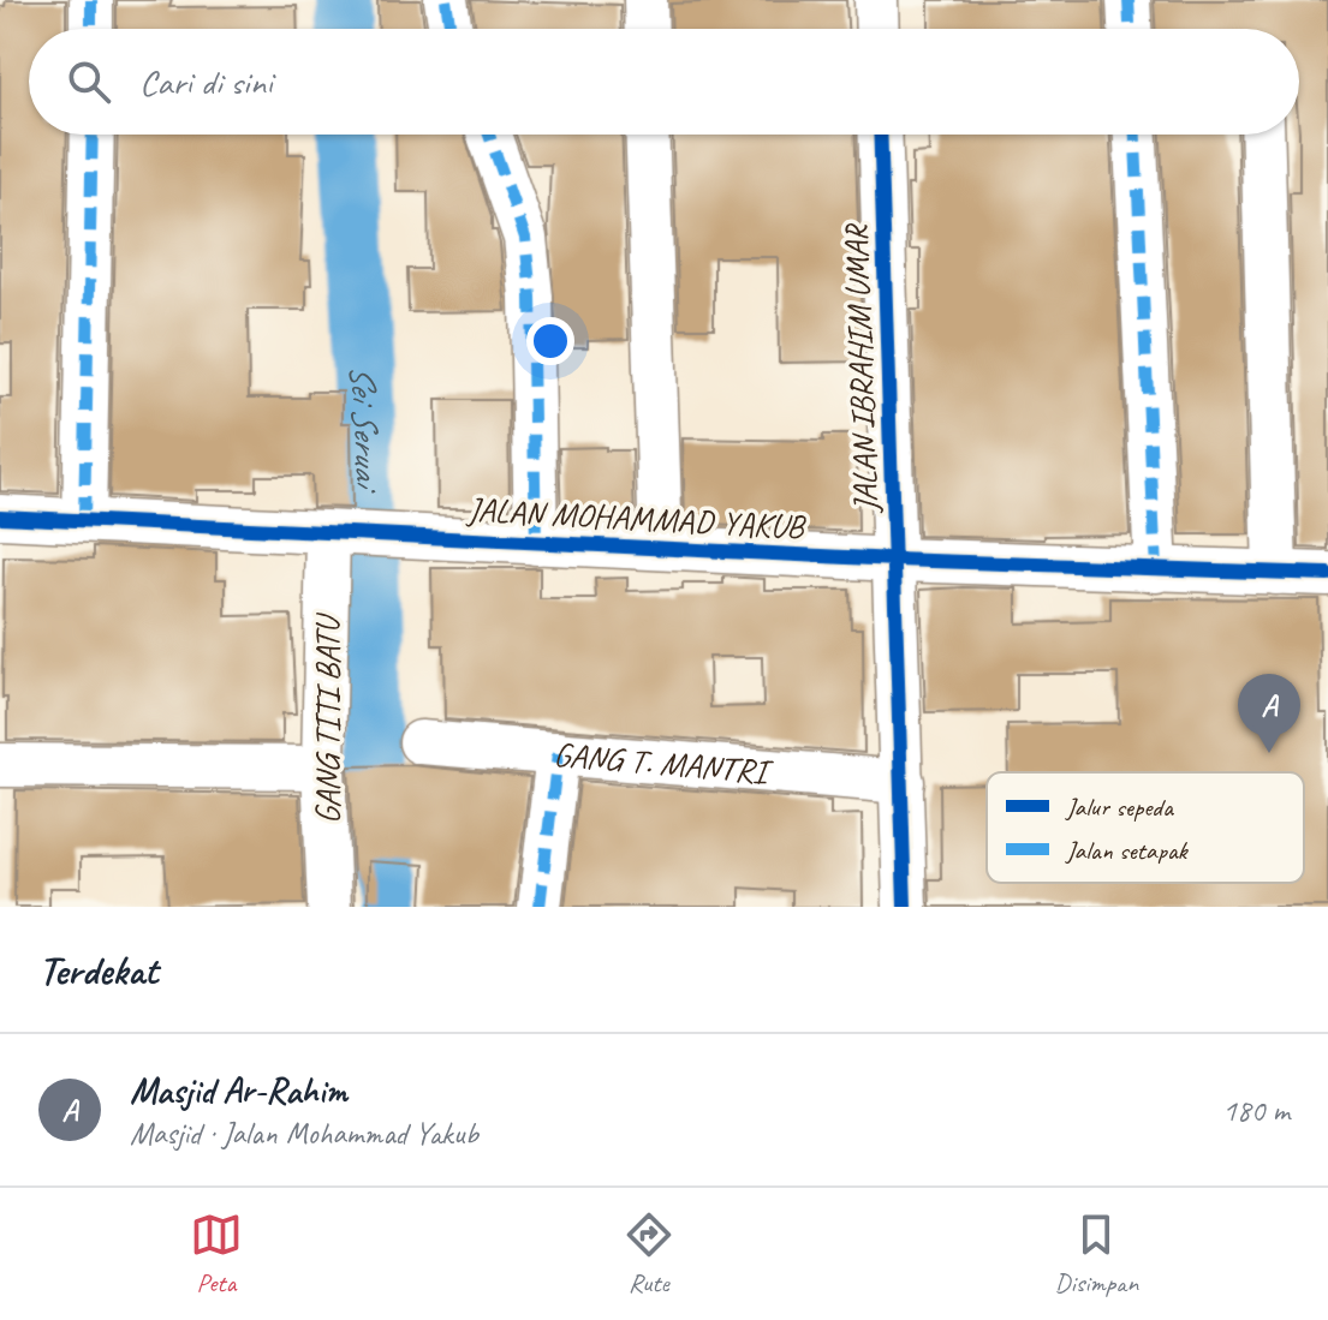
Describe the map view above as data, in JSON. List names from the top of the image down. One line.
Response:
{"streets":{"street":["JALAN IBRAHIM UMAR","JALAN MOHAMMAD YAKUB","GANG TITI BATU","GANG T. MANTRI"]},"crossings":[["JALAN IBRAHIM UMAR","JALAN MOHAMMAD YAKUB"],["JALAN IBRAHIM UMAR","GANG T. MANTRI"],["JALAN MOHAMMAD YAKUB","GANG TITI BATU"]],"water":["Sei Seruai"],"legend":["Jalur sepeda","Jalan setapak"],"page":{"search":"Cari di sini","pins":"A","heading":"Terdekat","list":[{"mark":"A","name":"Masjid Ar-Rahim","note":"Masjid · Jalan Mohammad Yakub","value":"180 m"}],"nav":["Peta","Rute","Disimpan"]}}
